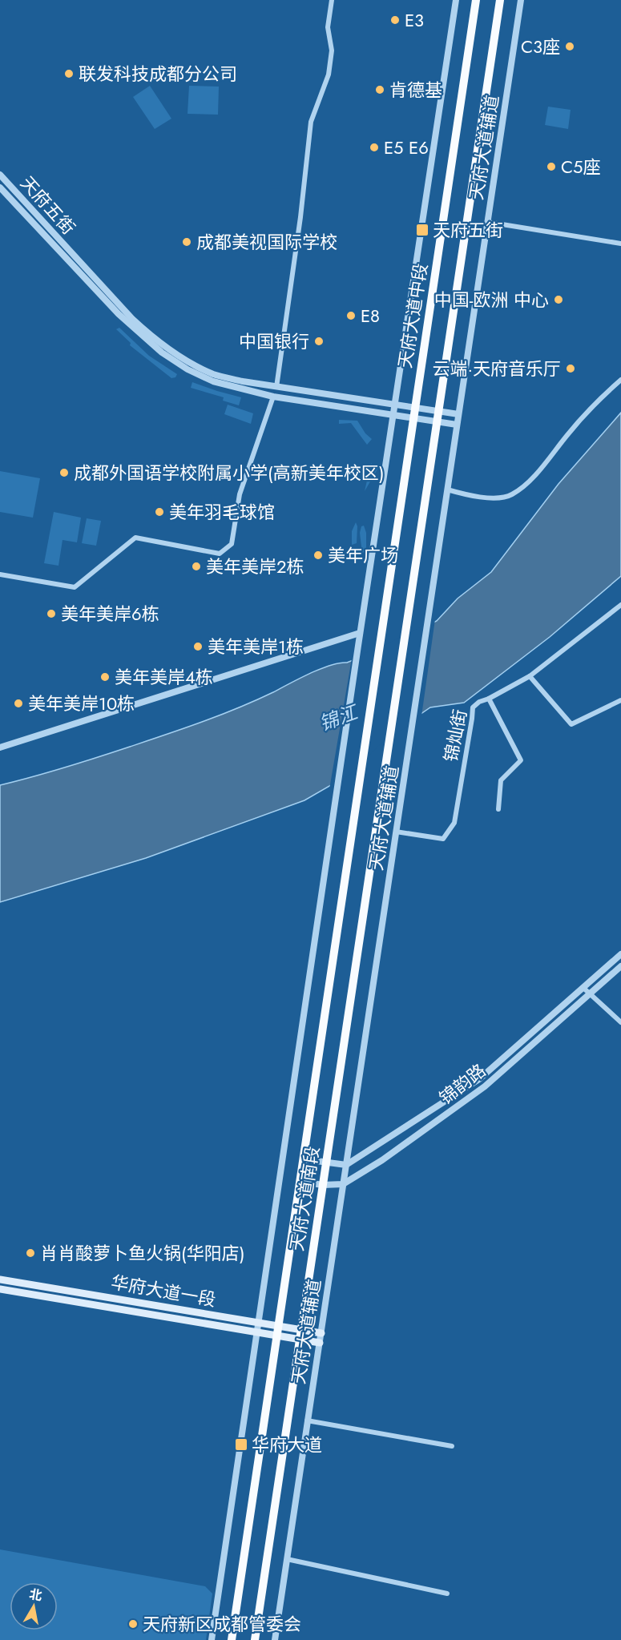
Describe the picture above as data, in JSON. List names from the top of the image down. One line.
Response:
{"streets":{"main road":["天府大道中段","天府大道南段","华府大道一段"],"street":["天府大道辅道","天府五街","锦灿街","锦韵路"]},"crossings":[["天府大道辅道","天府五街"],["天府大道辅道","锦灿街"],["天府大道辅道","锦韵路"],["天府大道辅道","华府大道一段"],["天府五街","天府大道中段"],["天府五街","天府大道南段"],["天府大道中段","天府大道南段"],["锦韵路","天府大道南段"],["天府大道南段","华府大道一段"]],"water":["锦江"],"places":{"other":["E3","C3座","联发科技成都分公司","肯德基","E5 E6","C5座","成都美视国际学校","中国-欧洲 中心","E8","中国银行","云端·天府音乐厅","成都外国语学校附属小学(高新美年校区)","美年羽毛球馆","美年广场","美年美岸2栋","美年美岸6栋","美年美岸1栋","美年美岸4栋","美年美岸10栋","肖肖酸萝卜鱼火锅(华阳店)","天府新区成都管委会"],"transit":["天府五街","华府大道"]},"north":"top"}
